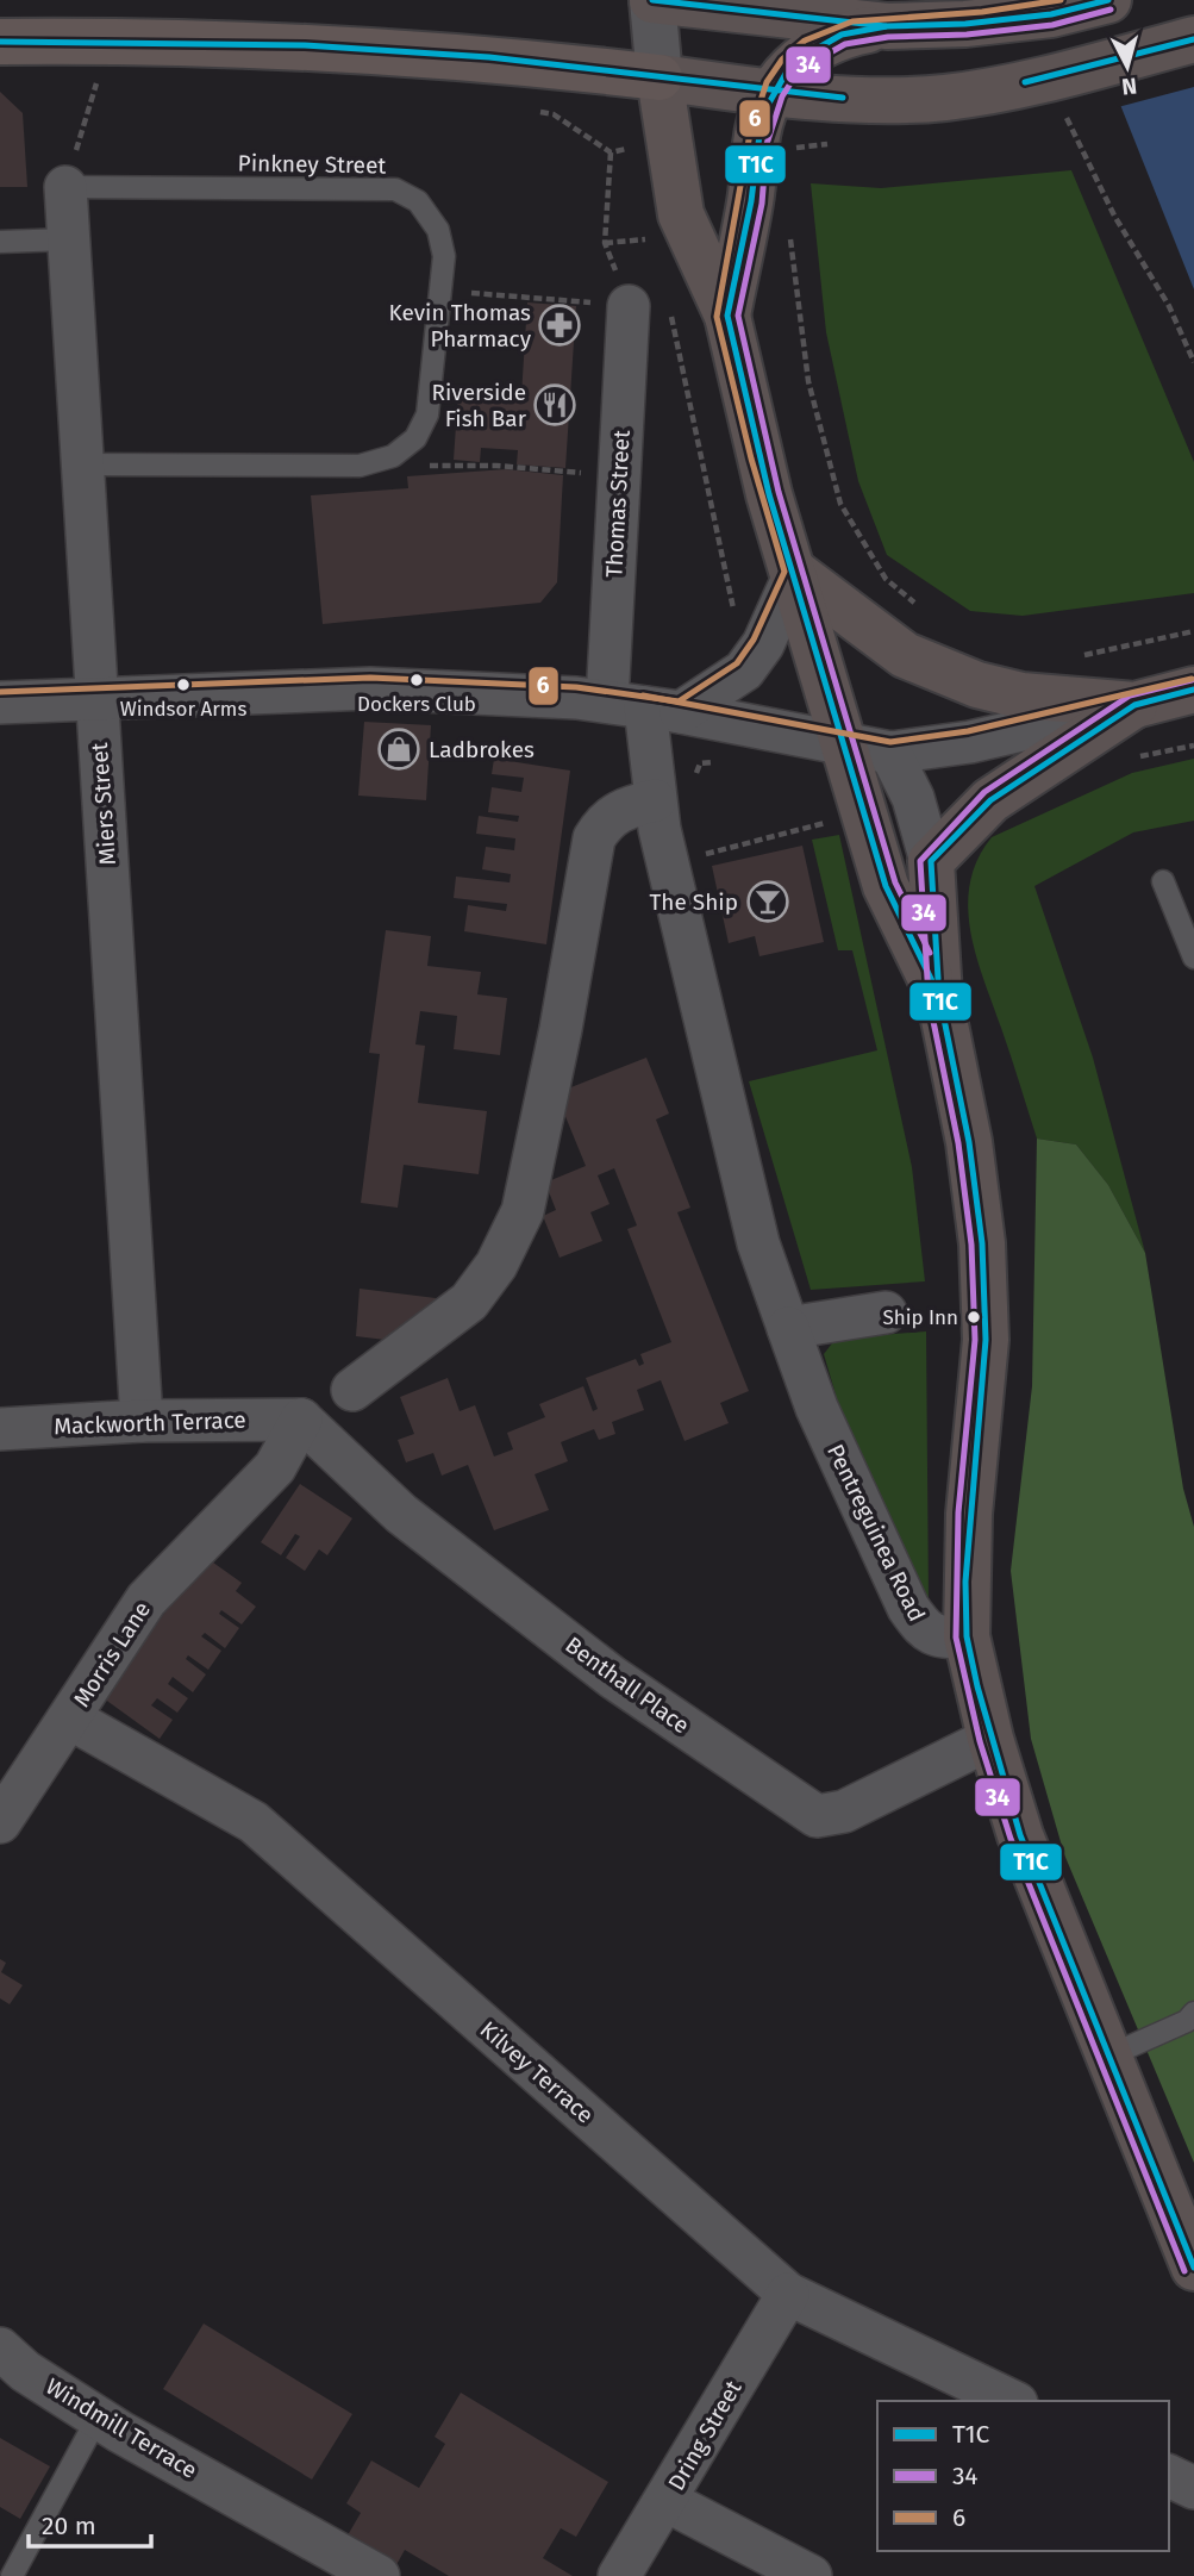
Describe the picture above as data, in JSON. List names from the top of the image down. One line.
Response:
{"streets":{"street":["Thomas Street","Miers Street","Mackworth Terrace","Pentreguinea Road","Morris Lane","Benthall Place","Kilvey Terrace","Windmill Terrace","Dring Street"],"lane":["Pinkney Street"]},"crossings":[["Pinkney Street","Miers Street"],["Thomas Street","Pentreguinea Road"],["Miers Street","Mackworth Terrace"],["Mackworth Terrace","Morris Lane"],["Mackworth Terrace","Benthall Place"],["Morris Lane","Benthall Place"],["Morris Lane","Kilvey Terrace"],["Kilvey Terrace","Dring Street"]],"places":{"pharmacy":["Kevin Thomas Pharmacy"],"restaurant":["Riverside Fish Bar"],"other":["Dockers Club","Windsor Arms","Ship Inn"],"shop":["Ladbrokes"],"bar":["The Ship"]},"lines":["transit line T1C","transit line 6","transit line 34"],"legend":["T1C","34","6"],"scale_bar":"20 m","north":"bottom"}
